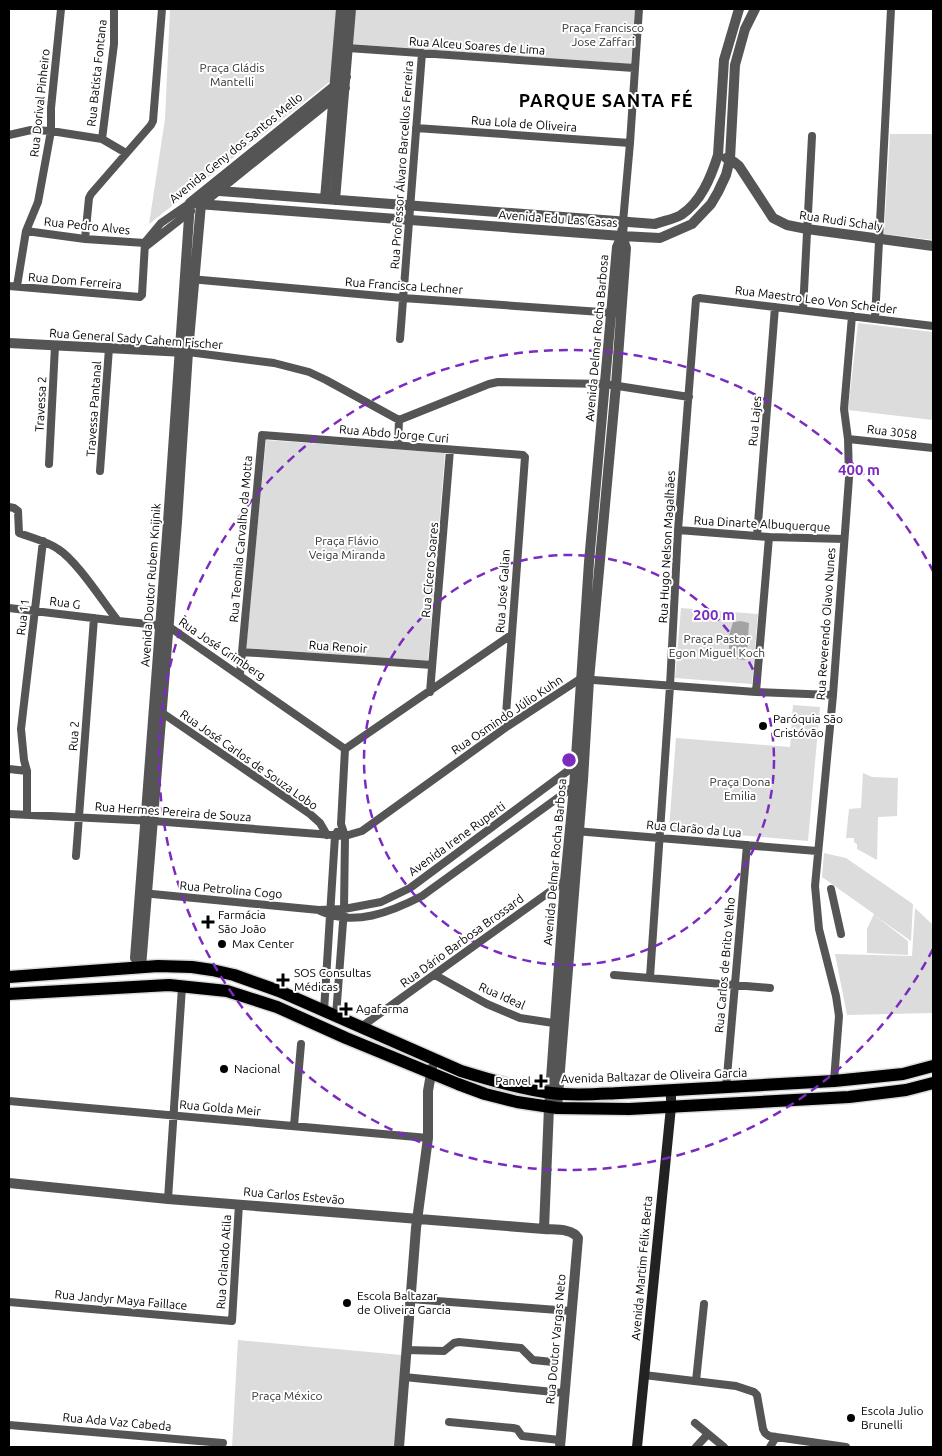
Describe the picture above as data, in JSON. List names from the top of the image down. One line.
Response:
{"streets":{"main road":["Avenida Baltazar de Oliveira Garcia","Avenida Martim Félix Berta"],"street":["Rua Alceu Soares de Lima","Rua Batista Fontana","Rua Dorival Pinheiro","Rua Lola de Oliveira","Avenida Geny dos Santos Mello","Rua Professor Álvaro Barcellos Ferreira","Avenida Edu Las Casas","Rua Rudi Schaly","Rua Pedro Alves","Rua Dom Ferreira","Rua Francisca Lechner","Rua Maestro Leo Von Scheider","Avenida Delmar Rocha Barbosa","Rua General Sady Cahem Fischer","Travessa 2","Travessa Pantanal","Rua Lajes","Rua 3058","Rua Abdo Jorge Curi","Rua Dinarte Albuquerque","Rua Teomila Carvalho da Motta","Rua Hugo Nelson Magalhães","Rua Cícero Soares","Avenida Doutor Rubem Knijnik","Rua José Galian","Rua G","Rua 11","Rua Reverendo Olavo Nunes","Rua Renoir","Rua José Grimberg","Rua Osmindo Júlio Kuhn","Rua 2","Rua José Carlos de Souza Lobo","Rua Hermes Pereira de Souza","Rua Clarão da Lua","Avenida Irene Ruperti","Rua Petrolina Cogo","Rua Dário Barbosa Brossard","Rua Carlos de Brito Velho","Rua Ideal","Rua Golda Meir","Rua Carlos Estevão","Rua Orlando Atila","Rua Jandyr Maya Faillace","Rua Doutor Vargas Neto","Rua Ada Vaz Cabeda"]},"crossings":[["Rua Alceu Soares de Lima","Rua Professor Álvaro Barcellos Ferreira"],["Rua Dorival Pinheiro","Rua Pedro Alves"],["Rua Dorival Pinheiro","Rua Dom Ferreira"],["Rua Lola de Oliveira","Rua Professor Álvaro Barcellos Ferreira"],["Avenida Geny dos Santos Mello","Avenida Edu Las Casas"],["Avenida Geny dos Santos Mello","Rua Pedro Alves"],["Avenida Geny dos Santos Mello","Rua Dom Ferreira"],["Avenida Geny dos Santos Mello","Avenida Doutor Rubem Knijnik"],["Rua Professor Álvaro Barcellos Ferreira","Avenida Edu Las Casas"],["Rua Professor Álvaro Barcellos Ferreira","Rua Francisca Lechner"],["Avenida Edu Las Casas","Rua Rudi Schaly"],["Avenida Edu Las Casas","Avenida Delmar Rocha Barbosa"],["Avenida Edu Las Casas","Avenida Doutor Rubem Knijnik"],["Rua Pedro Alves","Rua Dom Ferreira"],["Rua Francisca Lechner","Avenida Delmar Rocha Barbosa"],["Rua Francisca Lechner","Avenida Doutor Rubem Knijnik"],["Rua Maestro Leo Von Scheider","Rua Lajes"],["Rua Maestro Leo Von Scheider","Rua Hugo Nelson Magalhães"],["Rua Maestro Leo Von Scheider","Rua Reverendo Olavo Nunes"],["Avenida Delmar Rocha Barbosa","Rua Osmindo Júlio Kuhn"],["Avenida Delmar Rocha Barbosa","Rua Clarão da Lua"],["Avenida Delmar Rocha Barbosa","Avenida Irene Ruperti"],["Avenida Delmar Rocha Barbosa","Rua Dário Barbosa Brossard"],["Avenida Delmar Rocha Barbosa","Rua Ideal"],["Avenida Delmar Rocha Barbosa","Avenida Baltazar de Oliveira Garcia"],["Avenida Delmar Rocha Barbosa","Rua Carlos Estevão"],["Rua General Sady Cahem Fischer","Travessa 2"],["Rua General Sady Cahem Fischer","Travessa Pantanal"],["Rua General Sady Cahem Fischer","Avenida Doutor Rubem Knijnik"],["Rua Lajes","Rua Dinarte Albuquerque"],["Rua 3058","Rua Reverendo Olavo Nunes"],["Rua Abdo Jorge Curi","Rua Teomila Carvalho da Motta"],["Rua Abdo Jorge Curi","Rua Cícero Soares"],["Rua Abdo Jorge Curi","Rua José Galian"],["Rua Dinarte Albuquerque","Rua Hugo Nelson Magalhães"],["Rua Dinarte Albuquerque","Rua Reverendo Olavo Nunes"],["Rua Teomila Carvalho da Motta","Rua Renoir"],["Rua Teomila Carvalho da Motta","Rua José Grimberg"],["Rua Hugo Nelson Magalhães","Rua Clarão da Lua"],["Rua Cícero Soares","Rua Renoir"],["Avenida Doutor Rubem Knijnik","Rua José Grimberg"],["Avenida Doutor Rubem Knijnik","Rua José Carlos de Souza Lobo"],["Avenida Doutor Rubem Knijnik","Rua Hermes Pereira de Souza"],["Avenida Doutor Rubem Knijnik","Rua Petrolina Cogo"],["Avenida Doutor Rubem Knijnik","Avenida Baltazar de Oliveira Garcia"],["Rua José Galian","Rua Osmindo Júlio Kuhn"],["Rua G","Rua 11"],["Rua G","Rua José Grimberg"],["Rua G","Rua 2"],["Rua 11","Rua Hermes Pereira de Souza"],["Rua Reverendo Olavo Nunes","Rua Clarão da Lua"],["Rua Reverendo Olavo Nunes","Avenida Baltazar de Oliveira Garcia"],["Rua Osmindo Júlio Kuhn","Rua José Carlos de Souza Lobo"],["Rua Osmindo Júlio Kuhn","Rua Hermes Pereira de Souza"],["Rua 2","Rua Hermes Pereira de Souza"],["Rua José Carlos de Souza Lobo","Rua Hermes Pereira de Souza"],["Rua Clarão da Lua","Rua Carlos de Brito Velho"],["Avenida Irene Ruperti","Rua Petrolina Cogo"],["Rua Dário Barbosa Brossard","Rua Ideal"],["Rua Dário Barbosa Brossard","Avenida Baltazar de Oliveira Garcia"],["Rua Carlos de Brito Velho","Avenida Baltazar de Oliveira Garcia"],["Avenida Baltazar de Oliveira Garcia","Avenida Martim Félix Berta"],["Rua Carlos Estevão","Rua Orlando Atila"],["Rua Carlos Estevão","Rua Doutor Vargas Neto"],["Rua Orlando Atila","Rua Jandyr Maya Faillace"]],"districts":["PARQUE SANTA FÉ"],"parks":["Praça Francisco Jose Zaffari","Praça Gládis Mantelli","Praça Flávio Veiga Miranda","Praça Pastor Egon Miguel Koch","Praça Dona Emilia","Praça México"],"places":{"other":["Paróquia São Cristóvão","Max Center","Nacional","Escola Baltazar de Oliveira Garcia","Escola Julio Brunelli"],"health":["Farmácia São João","SOS Consultas Médicas","Agafarma","Panvel"]},"rings":["400 m","200 m"]}
